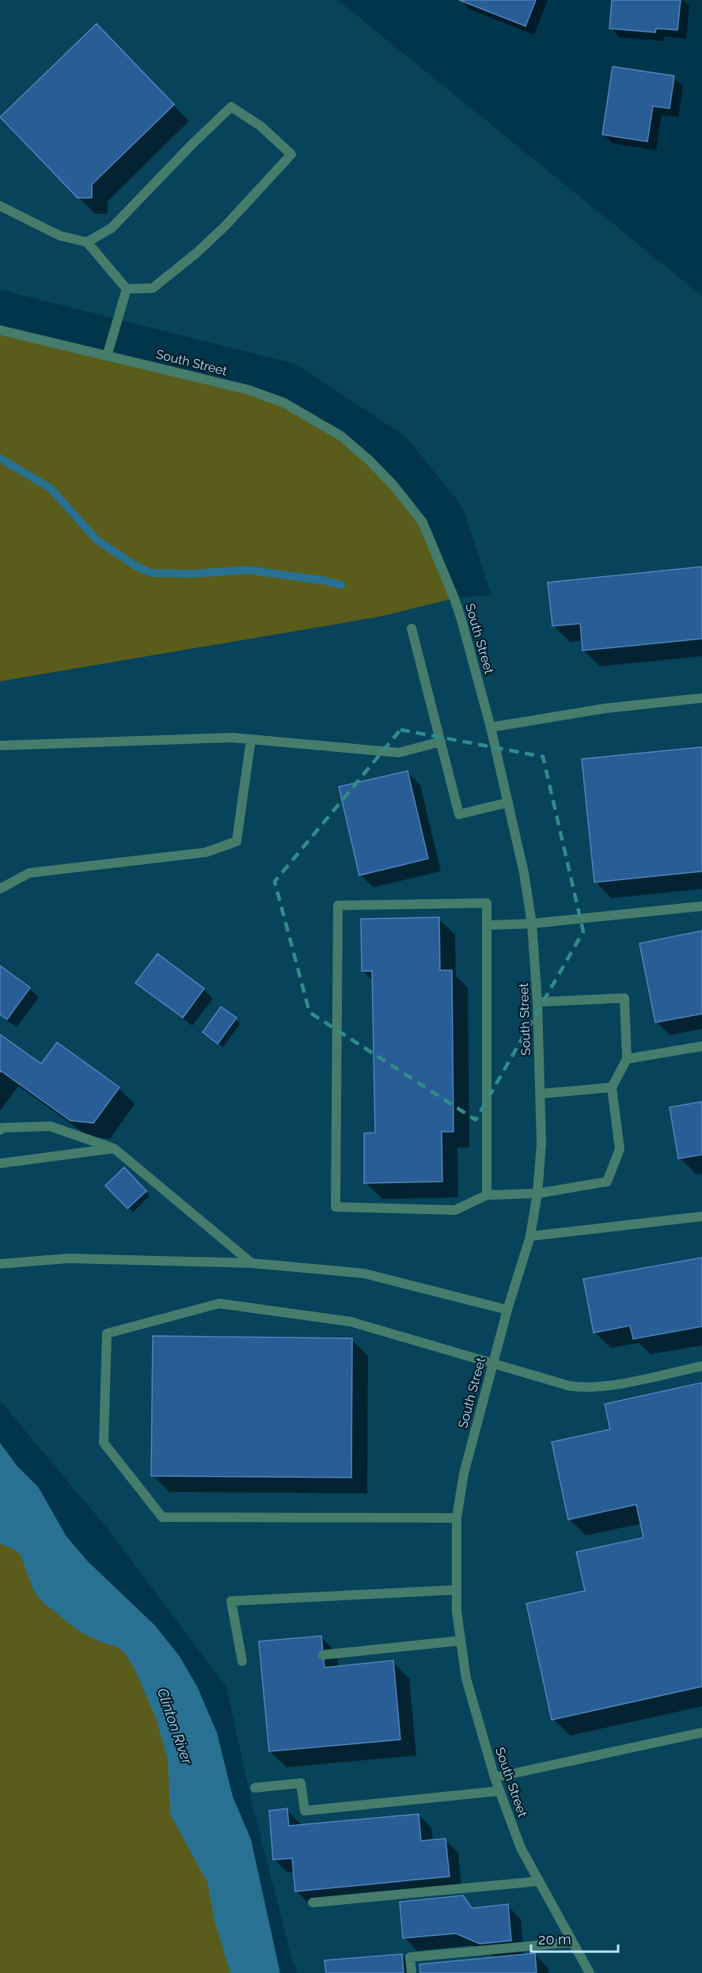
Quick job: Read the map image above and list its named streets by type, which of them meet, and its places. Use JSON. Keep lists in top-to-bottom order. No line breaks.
{"streets":{"street":["South Street"]},"water":["Clinton River"],"scale_bar":"20 m"}
